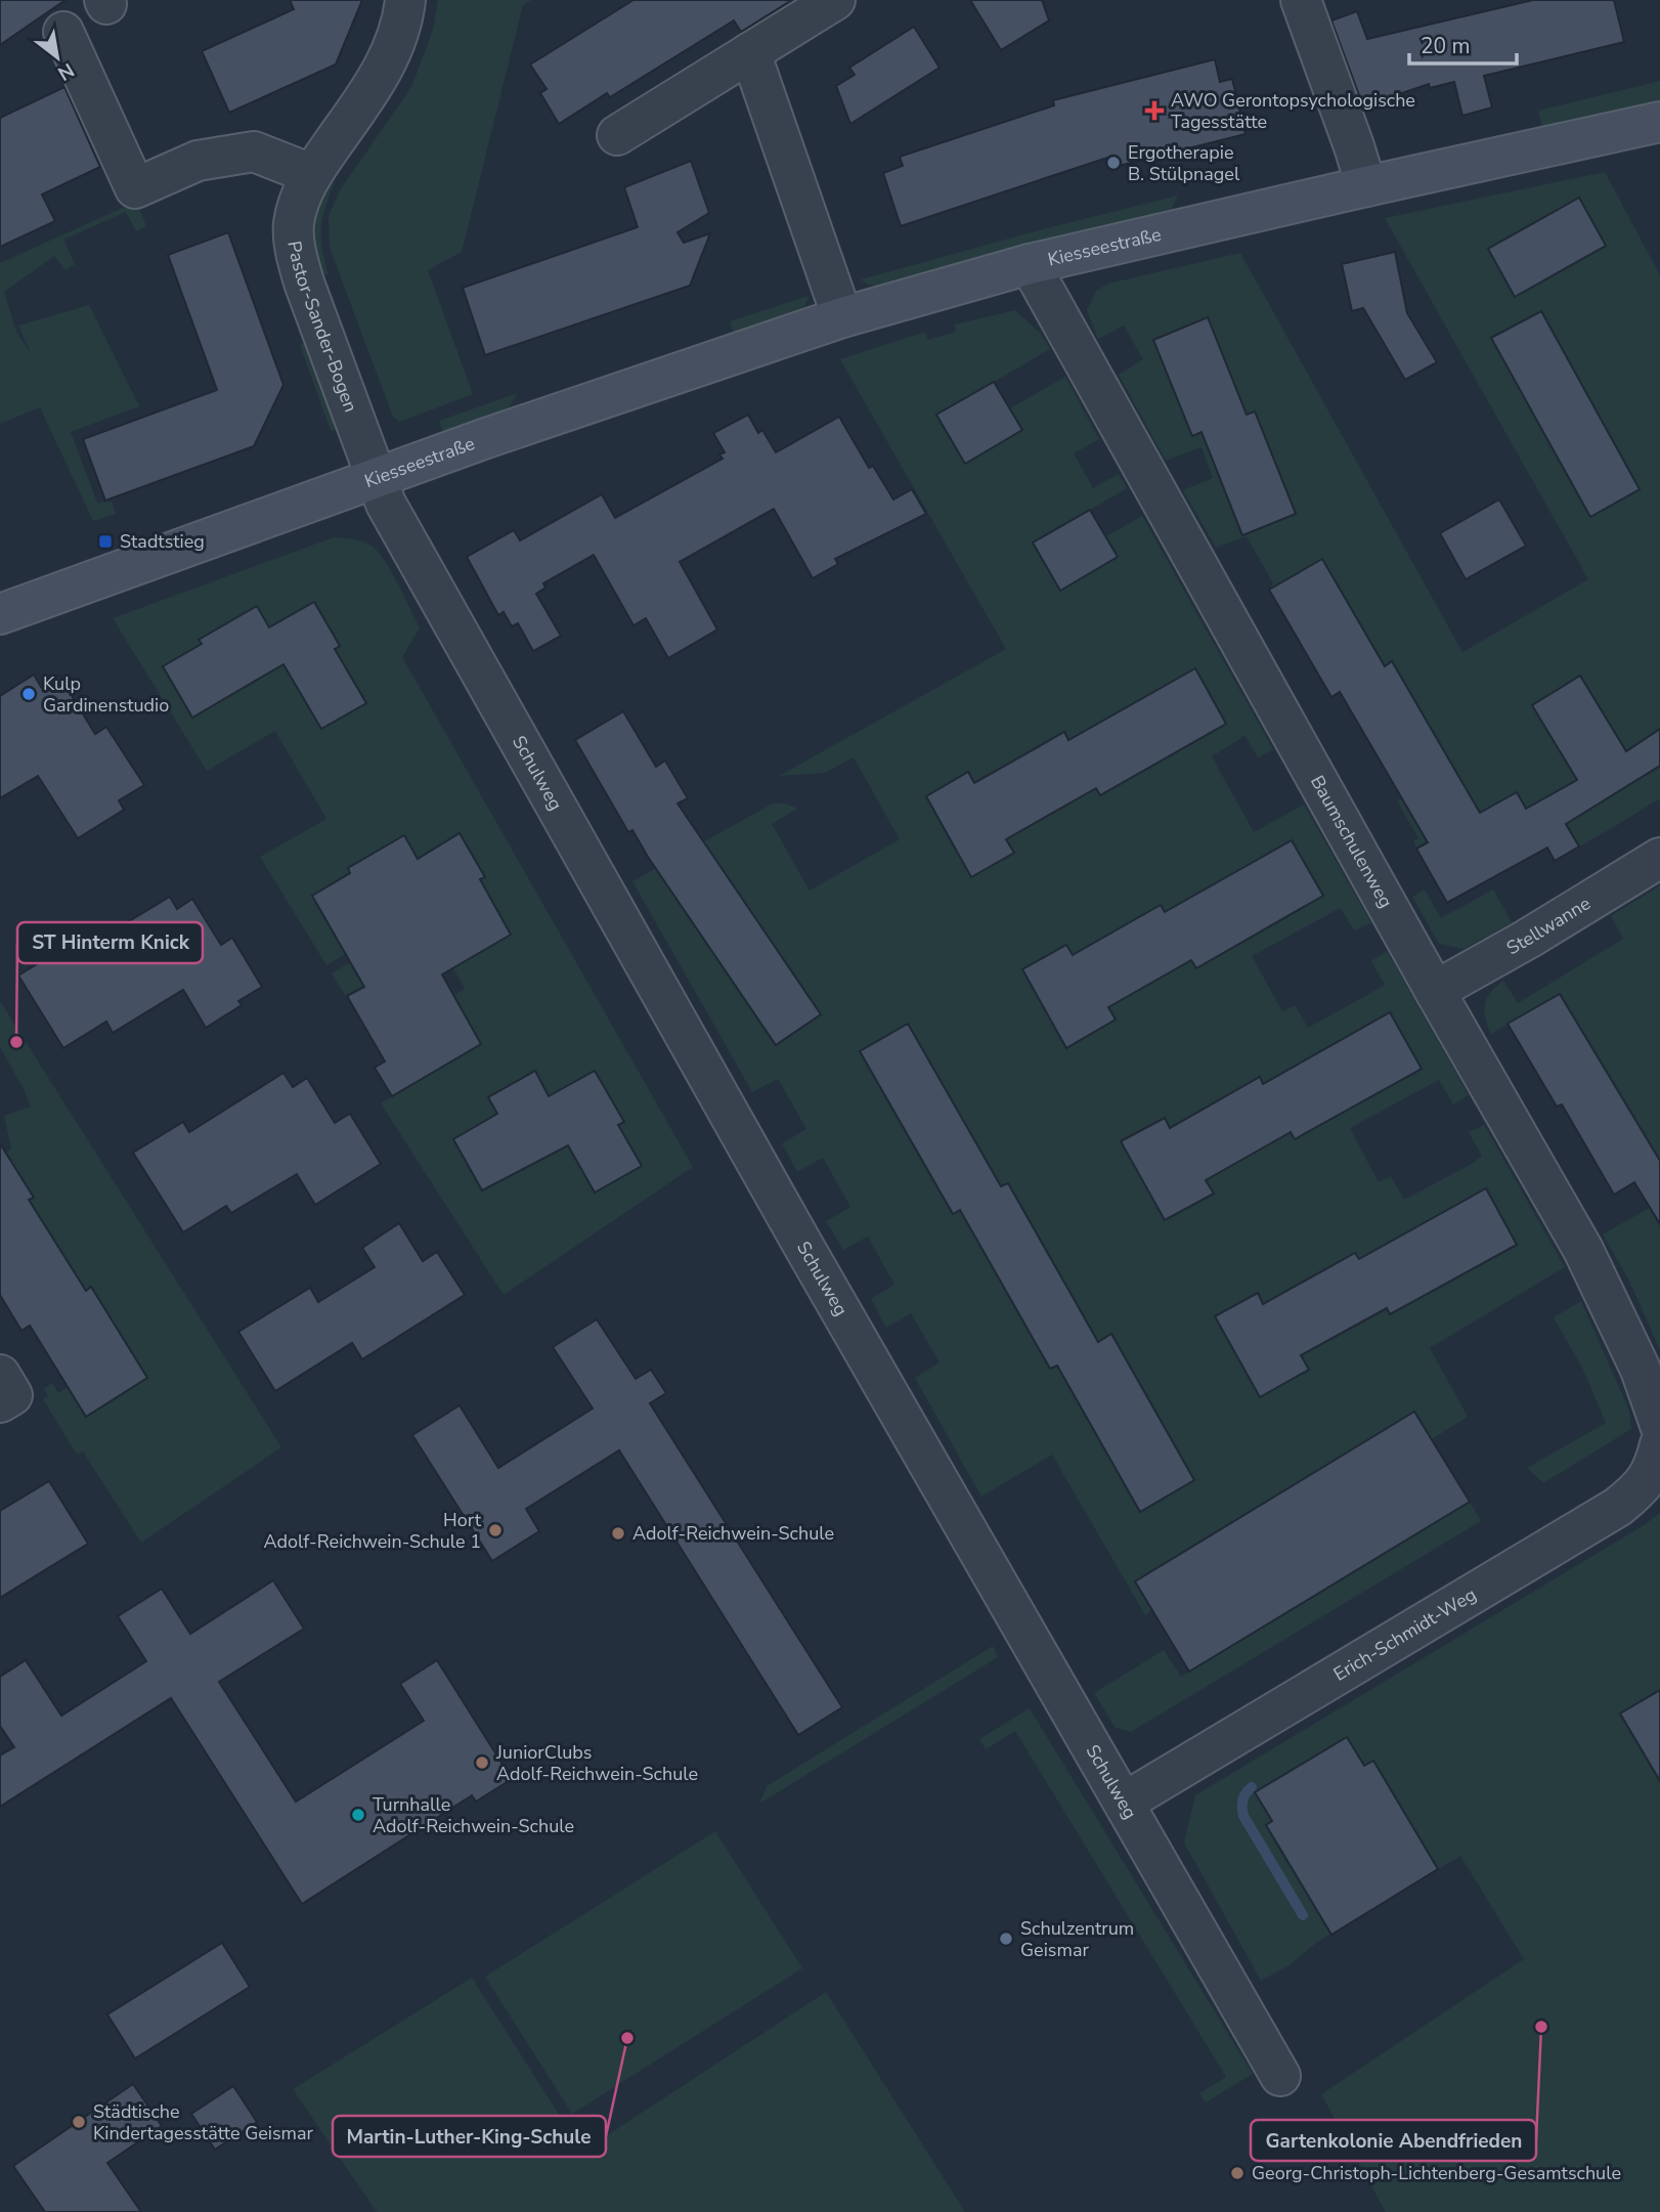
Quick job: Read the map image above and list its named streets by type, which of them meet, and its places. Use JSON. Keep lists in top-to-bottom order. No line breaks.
{"streets":{"street":["Kiesseestraße","Pastor-Sander-Bogen","Schulweg","Baumschulenweg","Stellwanne","Erich-Schmidt-Weg"]},"crossings":[["Kiesseestraße","Pastor-Sander-Bogen"],["Kiesseestraße","Schulweg"],["Kiesseestraße","Baumschulenweg"],["Pastor-Sander-Bogen","Schulweg"],["Schulweg","Erich-Schmidt-Weg"],["Baumschulenweg","Stellwanne"]],"places":{"health":["AWO Gerontopsychologische Tagesstätte"],"other":["Ergotherapie B. Stülpnagel","Kulp Gardinenstudio","ST Hinterm Knick","Hort Adolf-Reichwein-Schule 1","Adolf-Reichwein-Schule","JuniorClubs Adolf-Reichwein-Schule","Turnhalle Adolf-Reichwein-Schule","Schulzentrum Geismar","Gartenkolonie Abendfrieden","Martin-Luther-King-Schule","Städtische Kindertagesstätte Geismar","Georg-Christoph-Lichtenberg-Gesamtschule"],"transit":["Stadtstieg"]},"scale_bar":"20 m","north":"bottom right"}
